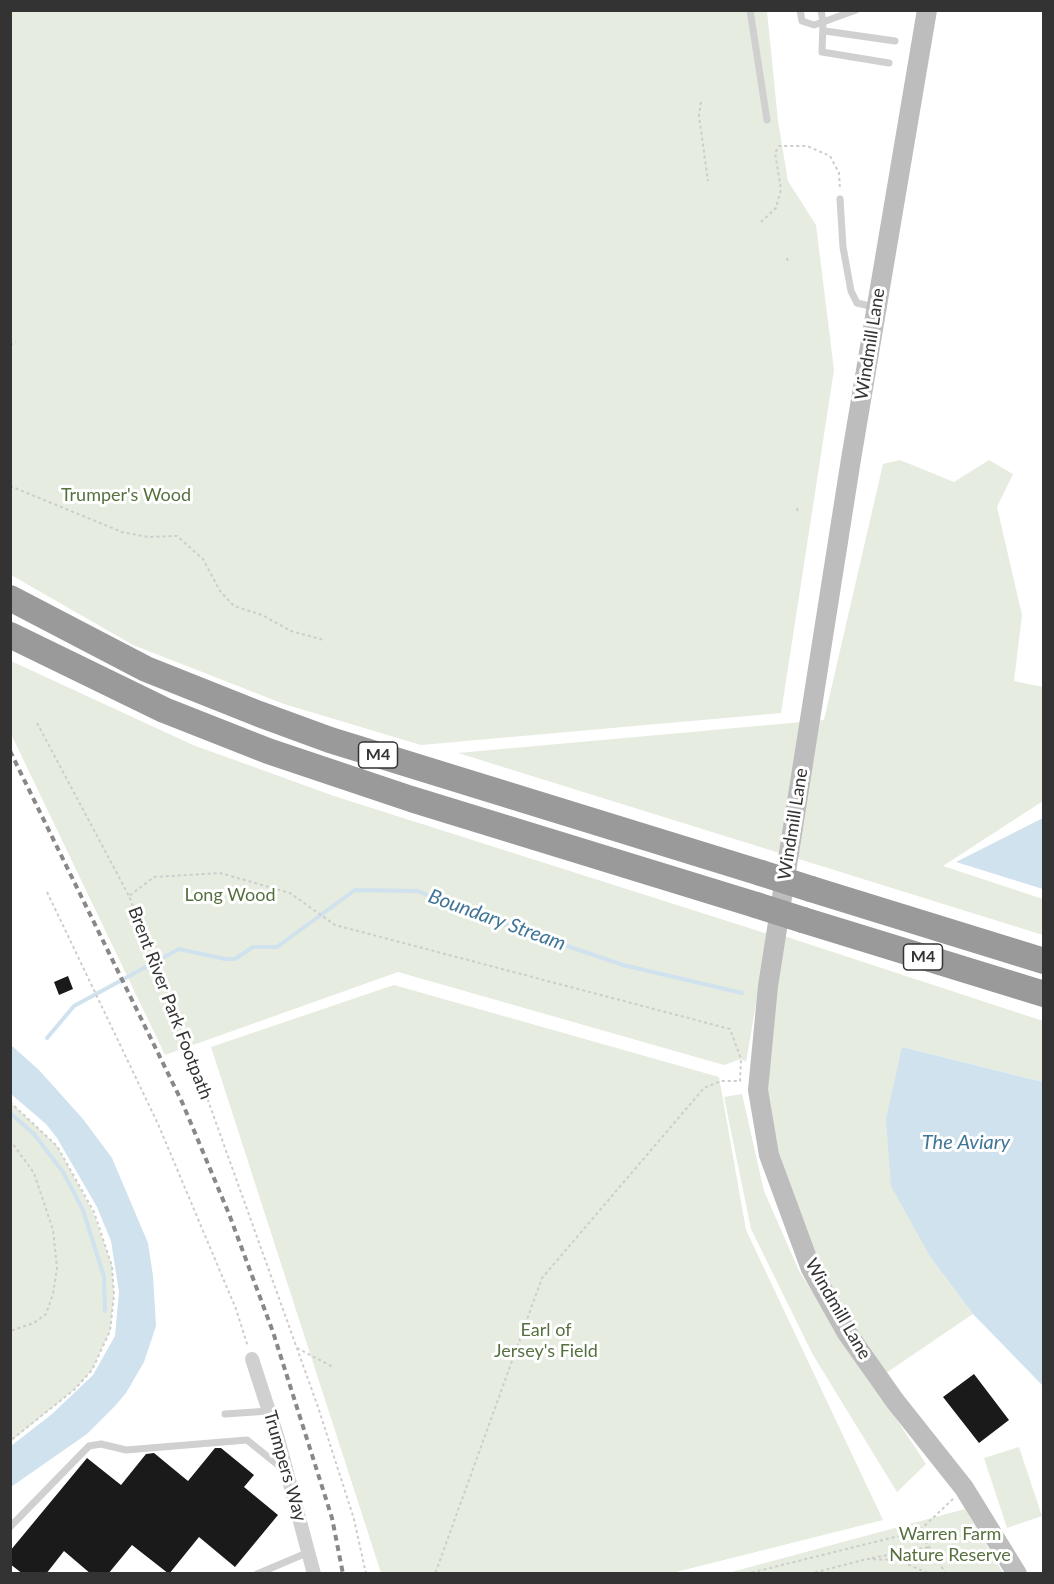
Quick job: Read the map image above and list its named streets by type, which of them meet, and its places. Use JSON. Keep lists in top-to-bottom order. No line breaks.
{"streets":{"highway":["M4"],"main road":["Windmill Lane"],"street":["Trumpers Way"],"path":["Brent River Park Footpath"]},"water":["Boundary Stream","The Aviary"],"parks":["Trumper's Wood","Long Wood","Earl of Jersey's Field","Warren Farm Nature Reserve"]}
